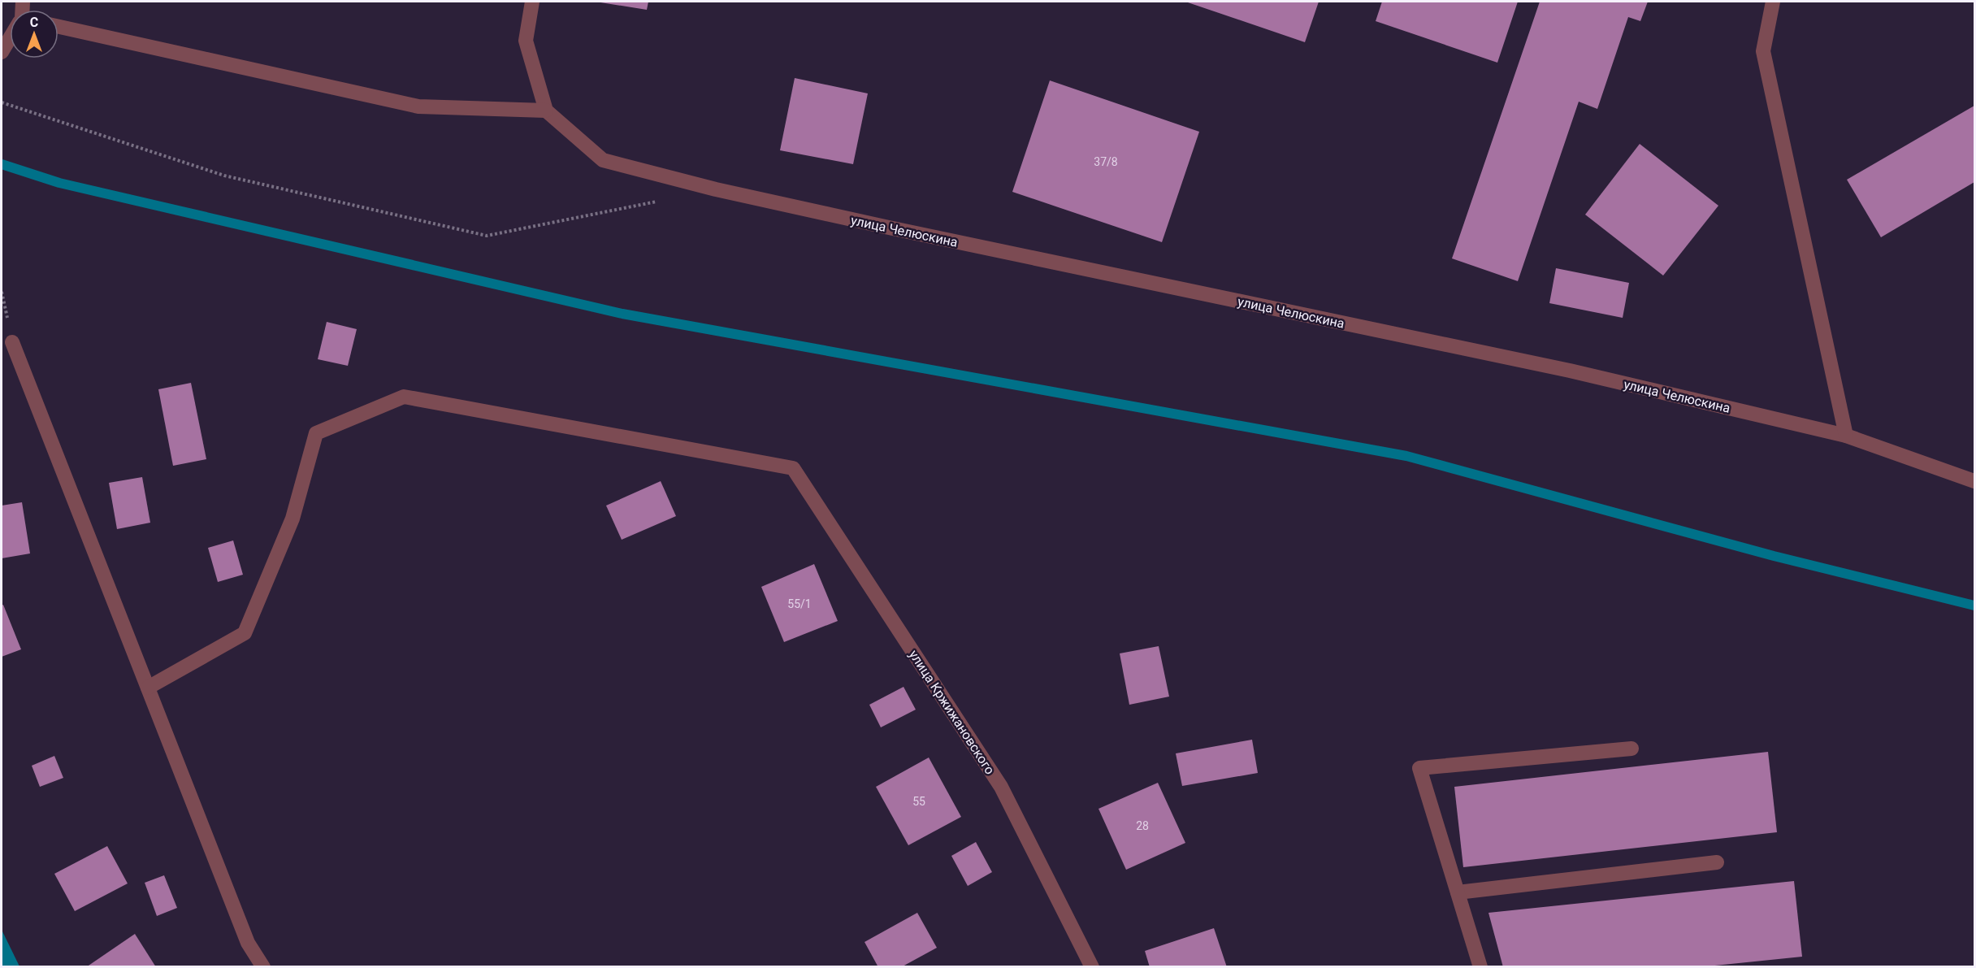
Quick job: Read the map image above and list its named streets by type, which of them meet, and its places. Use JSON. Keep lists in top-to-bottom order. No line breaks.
{"streets":{"street":["улица Челюскина","улица Кржижановского"]},"house_numbers":["37/8","55/1","55","28"],"north":"top"}
